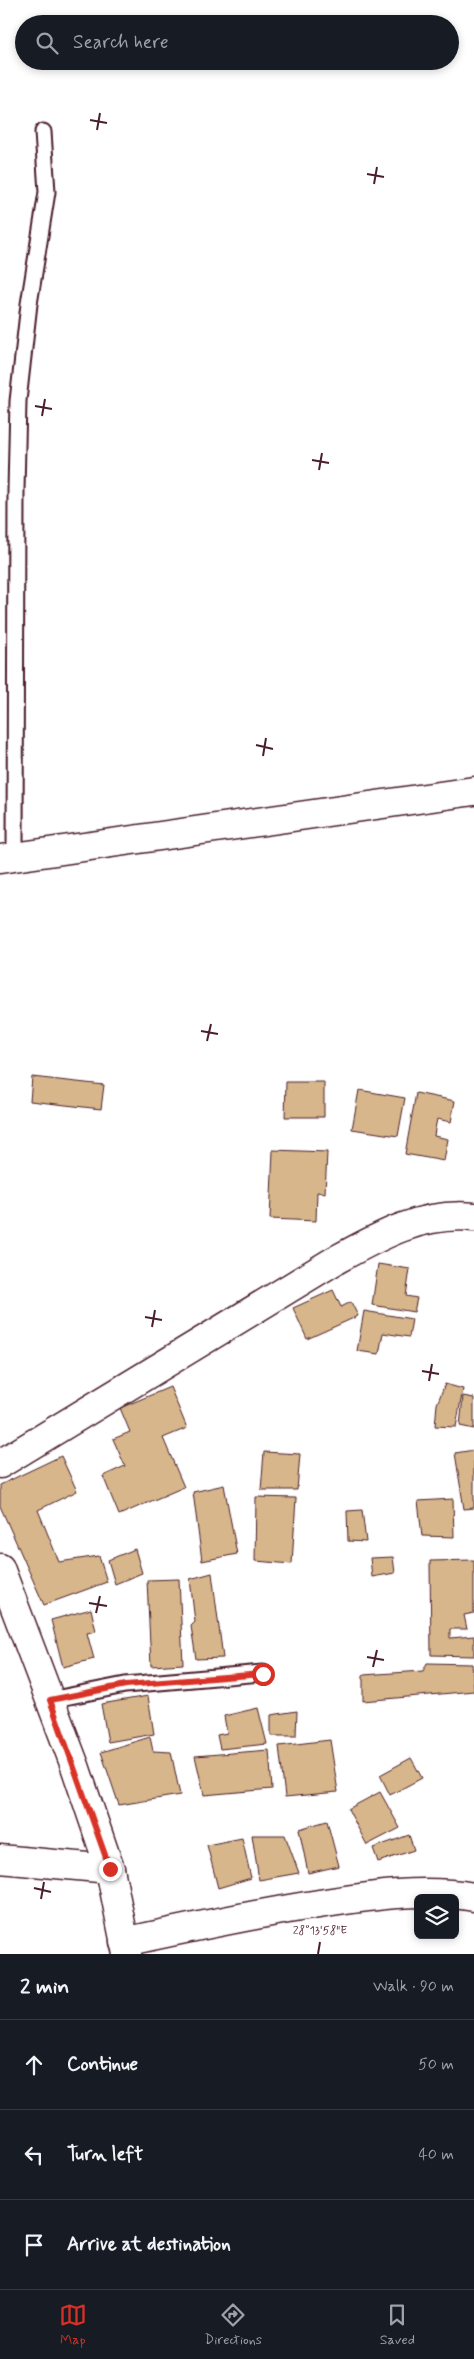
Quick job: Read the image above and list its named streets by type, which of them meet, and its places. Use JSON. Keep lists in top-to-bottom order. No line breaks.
{"page":{"search":"Search here","heading":["2 min","Walk · 90 m"],"list":[["Continue","50 m"],["Turn left","40 m"],"Arrive at destination"],"nav":["Map","Directions","Saved"]},"coordinates":["28°13'58\"E"]}
